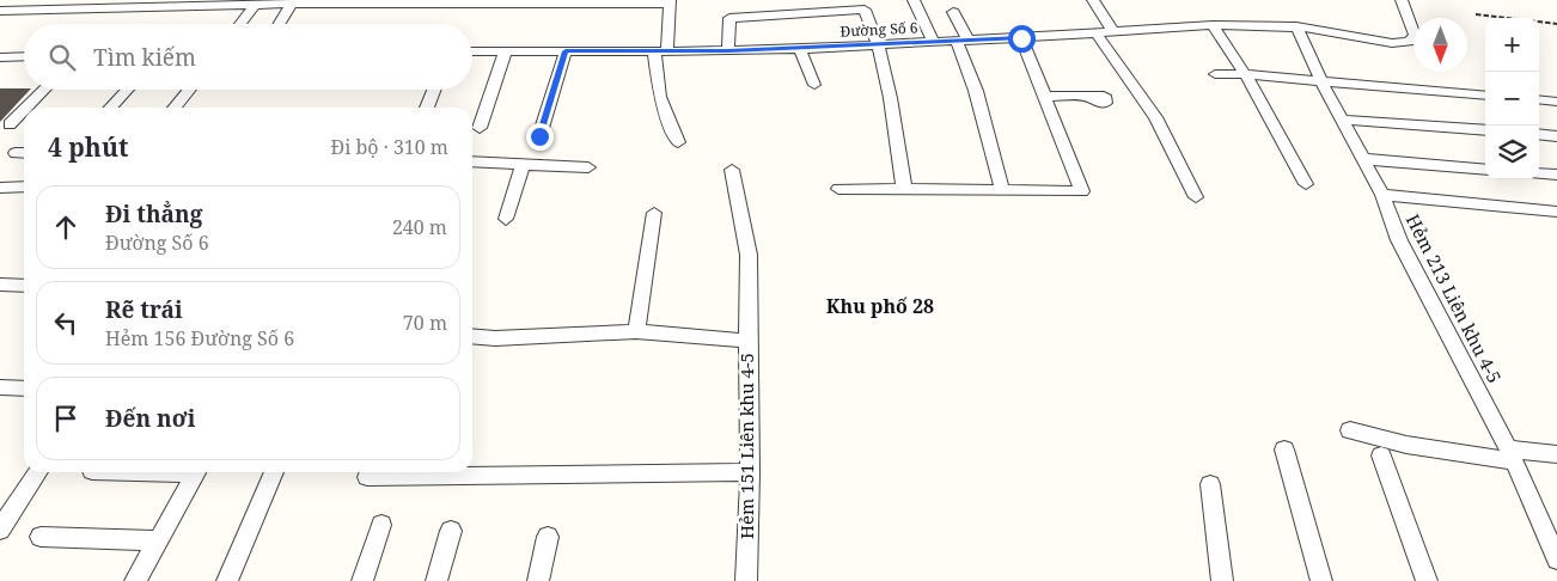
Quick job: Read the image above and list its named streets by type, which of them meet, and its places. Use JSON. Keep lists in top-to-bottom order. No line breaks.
{"streets":{"street":["Đường Số 6","Hẻm 213 Liên khu 4-5","Hẻm 151 Liên khu 4-5"]},"crossings":[["Đường Số 6","Hẻm 213 Liên khu 4-5"]],"districts":["Khu phố 28"],"north":"bottom","page":{"map_buttons":["+","−"],"search":"Tìm kiếm","heading":["4 phút","Đi bộ · 310 m"],"list":[["Đi thẳng","Đường Số 6","240 m"],["Rẽ trái","Hẻm 156 Đường Số 6","70 m"],"Đến nơi"]}}
